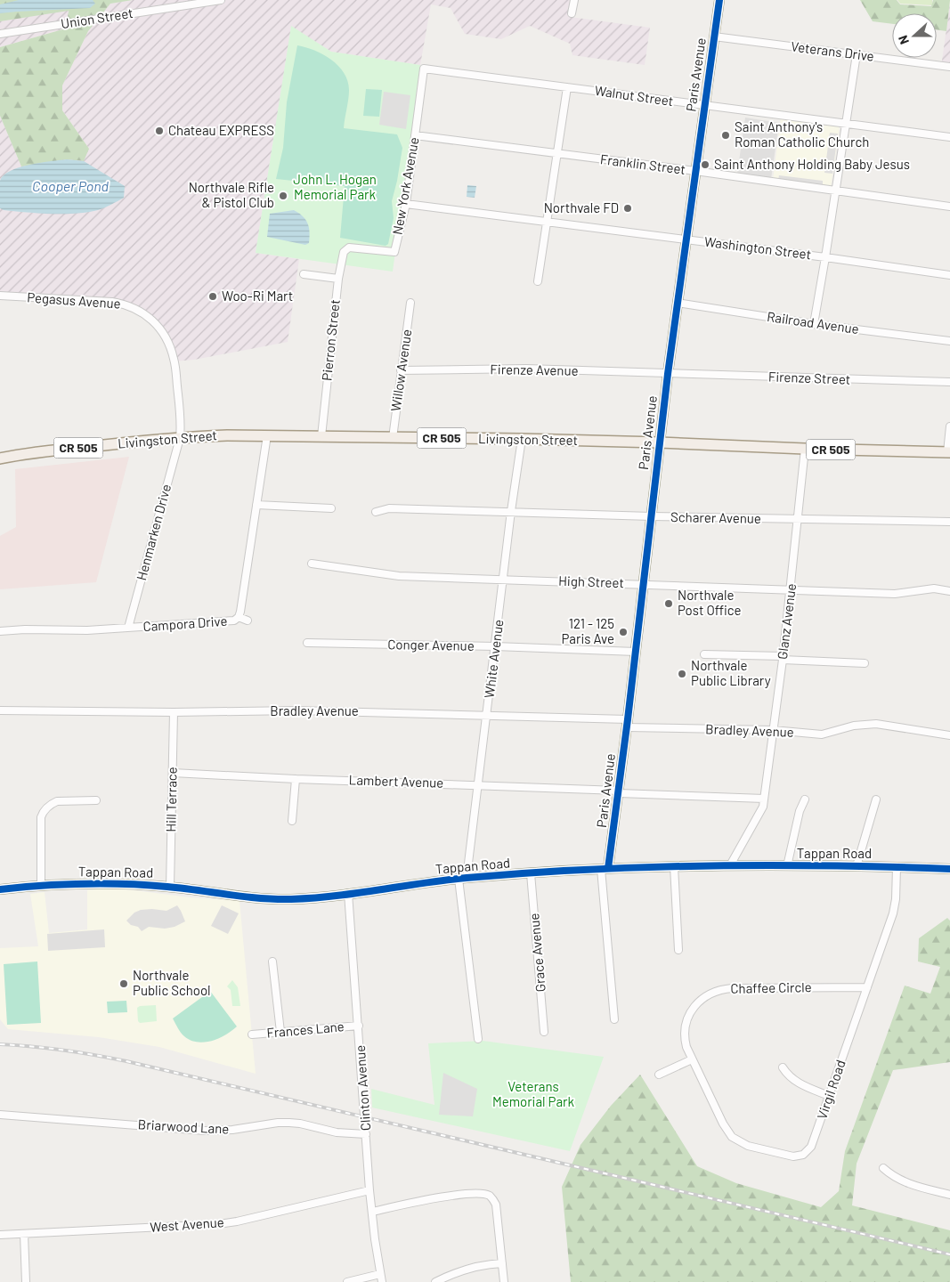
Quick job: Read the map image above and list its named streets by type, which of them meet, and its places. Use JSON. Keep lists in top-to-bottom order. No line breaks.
{"streets":{"main road":["CR 505","Livingston Street"],"street":["Union Street","Veterans Drive","Paris Avenue","Walnut Street","Franklin Street","New York Avenue","Washington Street","Pegasus Avenue","Railroad Avenue","Pierron Street","Willow Avenue","Firenze Avenue","Firenze Street","Scharer Avenue","Henmarken Drive","High Street","Glanz Avenue","Campora Drive","Conger Avenue","White Avenue","Bradley Avenue","Lambert Avenue","Hill Terrace","Tappan Road","Grace Avenue","Chaffee Circle","Frances Lane","Clinton Avenue","Virgil Road","Briarwood Lane","West Avenue"]},"crossings":[["Veterans Drive","Paris Avenue"],["Paris Avenue","Walnut Street"],["Paris Avenue","Franklin Street"],["Paris Avenue","Washington Street"],["Paris Avenue","Railroad Avenue"],["Paris Avenue","Firenze Avenue"],["Paris Avenue","Firenze Street"],["Paris Avenue","Livingston Street"],["Paris Avenue","Scharer Avenue"],["Paris Avenue","High Street"],["Paris Avenue","Conger Avenue"],["Paris Avenue","Bradley Avenue"],["Paris Avenue","Lambert Avenue"],["Paris Avenue","Tappan Road"],["Walnut Street","New York Avenue"],["Franklin Street","New York Avenue"],["New York Avenue","Washington Street"],["New York Avenue","Pierron Street"],["Pegasus Avenue","Livingston Street"],["Pegasus Avenue","Henmarken Drive"],["Pierron Street","Livingston Street"],["Willow Avenue","Firenze Avenue"],["Willow Avenue","Livingston Street"],["Firenze Avenue","Firenze Street"],["Livingston Street","Henmarken Drive"],["Livingston Street","Glanz Avenue"],["Livingston Street","Campora Drive"],["Livingston Street","White Avenue"],["Scharer Avenue","Glanz Avenue"],["Scharer Avenue","White Avenue"],["Henmarken Drive","Campora Drive"],["High Street","Glanz Avenue"],["High Street","White Avenue"],["Glanz Avenue","Bradley Avenue"],["Glanz Avenue","Lambert Avenue"],["Glanz Avenue","Tappan Road"],["Conger Avenue","White Avenue"],["White Avenue","Bradley Avenue"],["White Avenue","Lambert Avenue"],["White Avenue","Tappan Road"],["Bradley Avenue","Hill Terrace"],["Lambert Avenue","Hill Terrace"],["Hill Terrace","Tappan Road"],["Tappan Road","Grace Avenue"],["Tappan Road","Clinton Avenue"],["Tappan Road","Virgil Road"],["Chaffee Circle","Virgil Road"],["Frances Lane","Clinton Avenue"],["Clinton Avenue","Briarwood Lane"],["Clinton Avenue","West Avenue"]],"water":["Cooper Pond"],"parks":["John L. Hogan Memorial Park","Veterans Memorial Park"],"places":["Chateau EXPRESS","Saint Anthony's Roman Catholic Church","Saint Anthony Holding Baby Jesus","Northvale Rifle & Pistol Club","Northvale FD","Woo-Ri Mart","Northvale Post Office","121 - 125 Paris Ave","Northvale Public Library","Northvale Public School"],"north":"left"}
